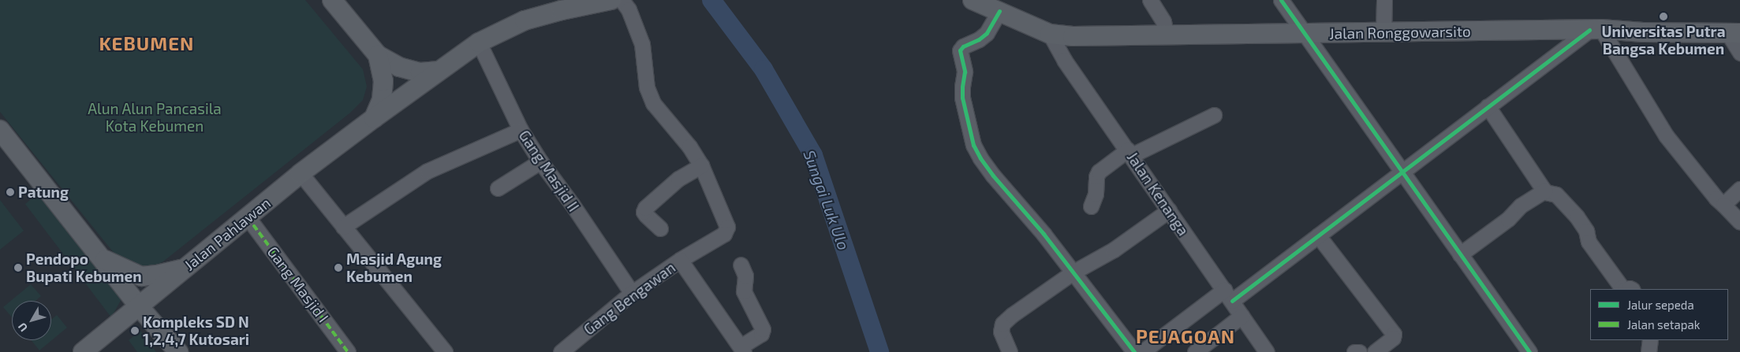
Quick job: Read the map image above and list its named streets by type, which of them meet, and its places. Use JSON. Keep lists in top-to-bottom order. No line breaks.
{"streets":{"main road":["Jalan Ronggowarsito","Jalan Pahlawan"],"street":["Gang Masjid II","Jalan Kenanga","Gang Masjid I","Gang Bengawan"]},"crossings":[["Jalan Ronggowarsito","Jalan Kenanga"],["Gang Masjid II","Gang Bengawan"],["Jalan Pahlawan","Gang Masjid I"]],"districts":["KEBUMEN","PEJAGOAN"],"water":["Sungai Luk Ulo"],"parks":["Alun Alun Pancasila Kota Kebumen"],"places":["Universitas Putra Bangsa Kebumen","Patung","Pendopo Bupati Kebumen","Masjid Agung Kebumen","Kompleks SD N 1,2,4,7 Kutosari"],"legend":["Jalur sepeda","Jalan setapak"],"north":"bottom left"}
